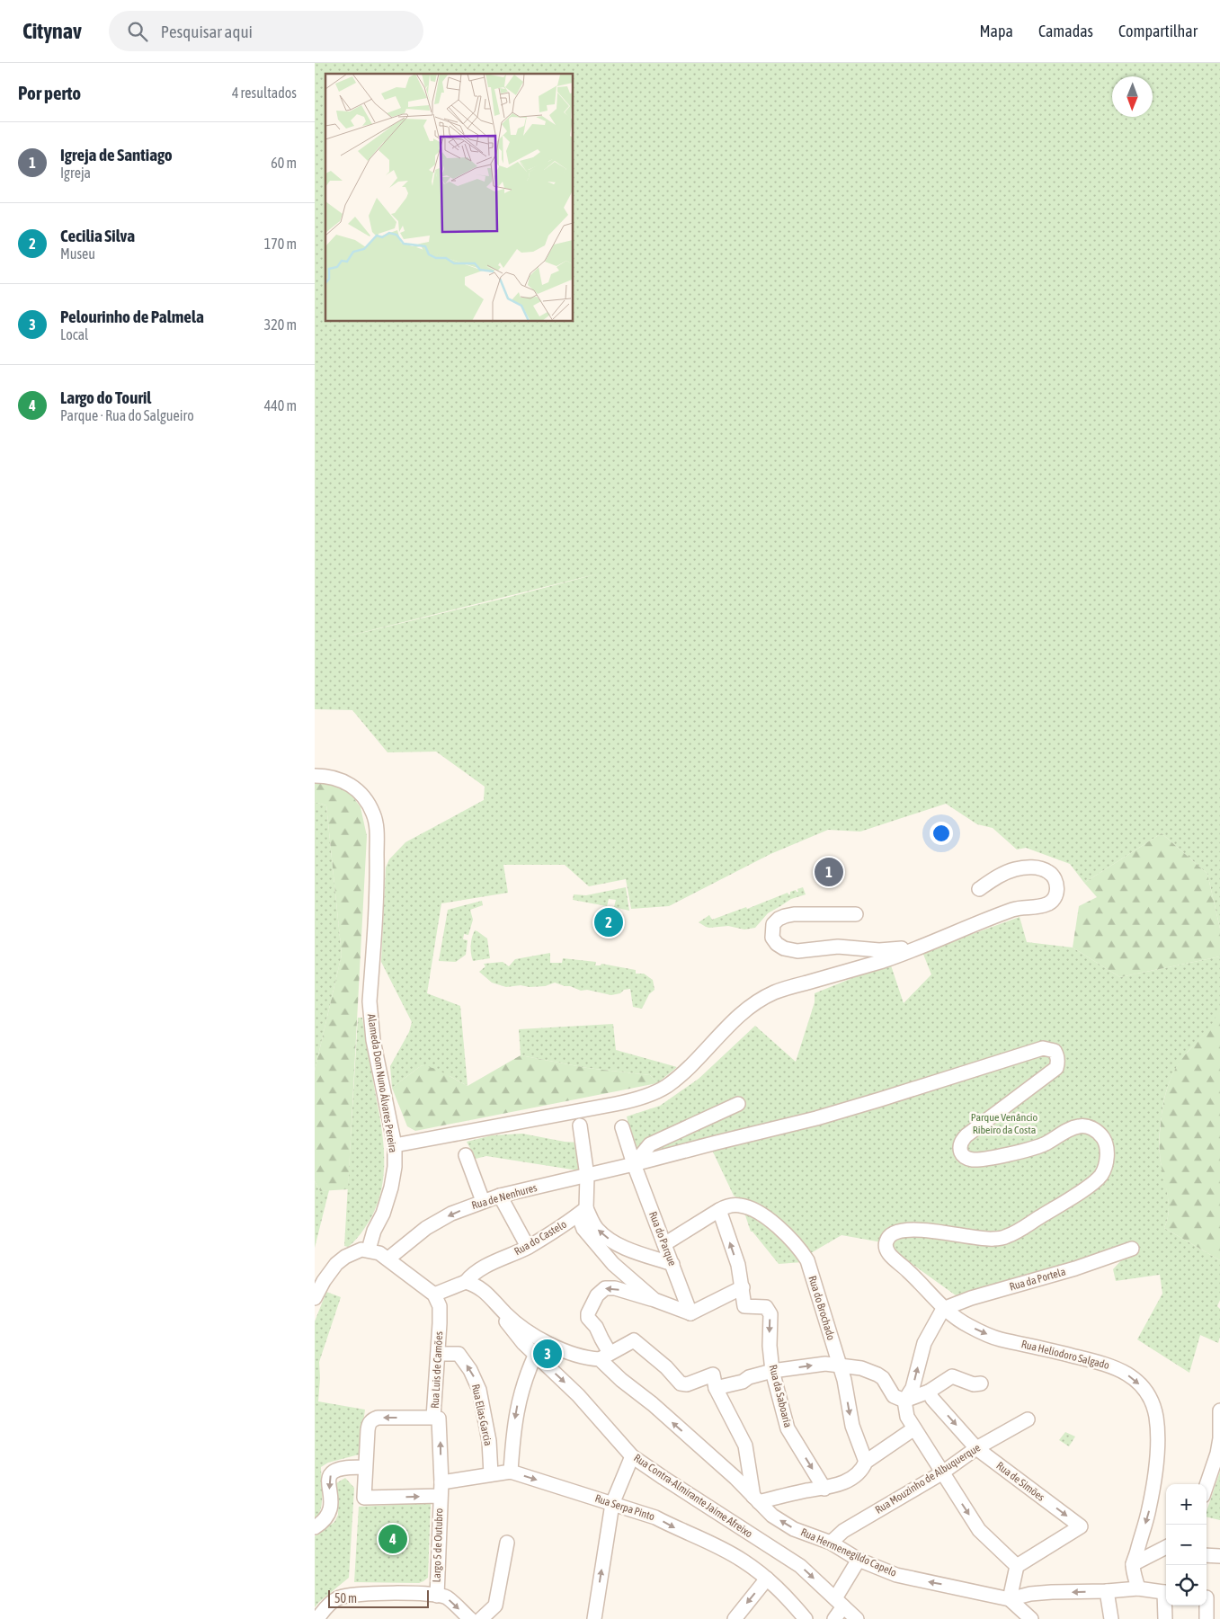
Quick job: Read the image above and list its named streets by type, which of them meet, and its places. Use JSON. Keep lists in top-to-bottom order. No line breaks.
{"streets":{"street":["Alameda Dom Nuno Álvares Pereira","Rua de Nenhures","Rua do Castelo","Rua do Parque","Rua da Portela","Rua do Brochado","Rua Heliodoro Salgado","Rua Luis de Camões","Rua da Saboaria","Rua Elias Garcia","Rua Mouzinho de Albuquerque","Rua de Simões","Rua Contra-Almirante Jaime Afreixo","Rua Serpa Pinto","Largo 5 de Outubro","Rua Hermenegildo Capelo"]},"crossings":[["Rua de Nenhures","Rua do Parque"],["Rua de Nenhures","Rua Heliodoro Salgado"],["Rua do Castelo","Rua Luis de Camões"],["Rua do Parque","Rua do Brochado"],["Rua da Portela","Rua Heliodoro Salgado"],["Rua do Brochado","Rua da Saboaria"],["Rua Heliodoro Salgado","Rua Hermenegildo Capelo"],["Rua Luis de Camões","Rua Elias Garcia"],["Rua Luis de Camões","Rua Serpa Pinto"],["Rua Luis de Camões","Largo 5 de Outubro"],["Rua Elias Garcia","Rua Serpa Pinto"],["Rua Mouzinho de Albuquerque","Rua de Simões"],["Rua Mouzinho de Albuquerque","Rua Hermenegildo Capelo"],["Rua Serpa Pinto","Largo 5 de Outubro"]],"one_way":["Rua Elias Garcia","Rua Contra-Almirante Jaime Afreixo","Rua Serpa Pinto","Rua Hermenegildo Capelo"],"parks":["Parque Venâncio Ribeiro da Costa"],"scale_bar":"50 m","north":"bottom","page":{"header":"Citynav","search":"Pesquisar aqui","nav":["Mapa","Camadas","Compartilhar"],"heading":["Por perto","4 resultados"],"list":[{"mark":"1","name":"Igreja de Santiago","note":"Igreja","value":"60 m"},{"mark":"2","name":"Cecilia Silva","note":"Museu","value":"170 m"},{"mark":"3","name":"Pelourinho de Palmela","note":"Local","value":"320 m"},{"mark":"4","name":"Largo do Touril","note":"Parque · Rua do Salgueiro","value":"440 m"}],"pins":["1","2","3","4"],"map_buttons":["+","−"],"scale":"50 m"}}
